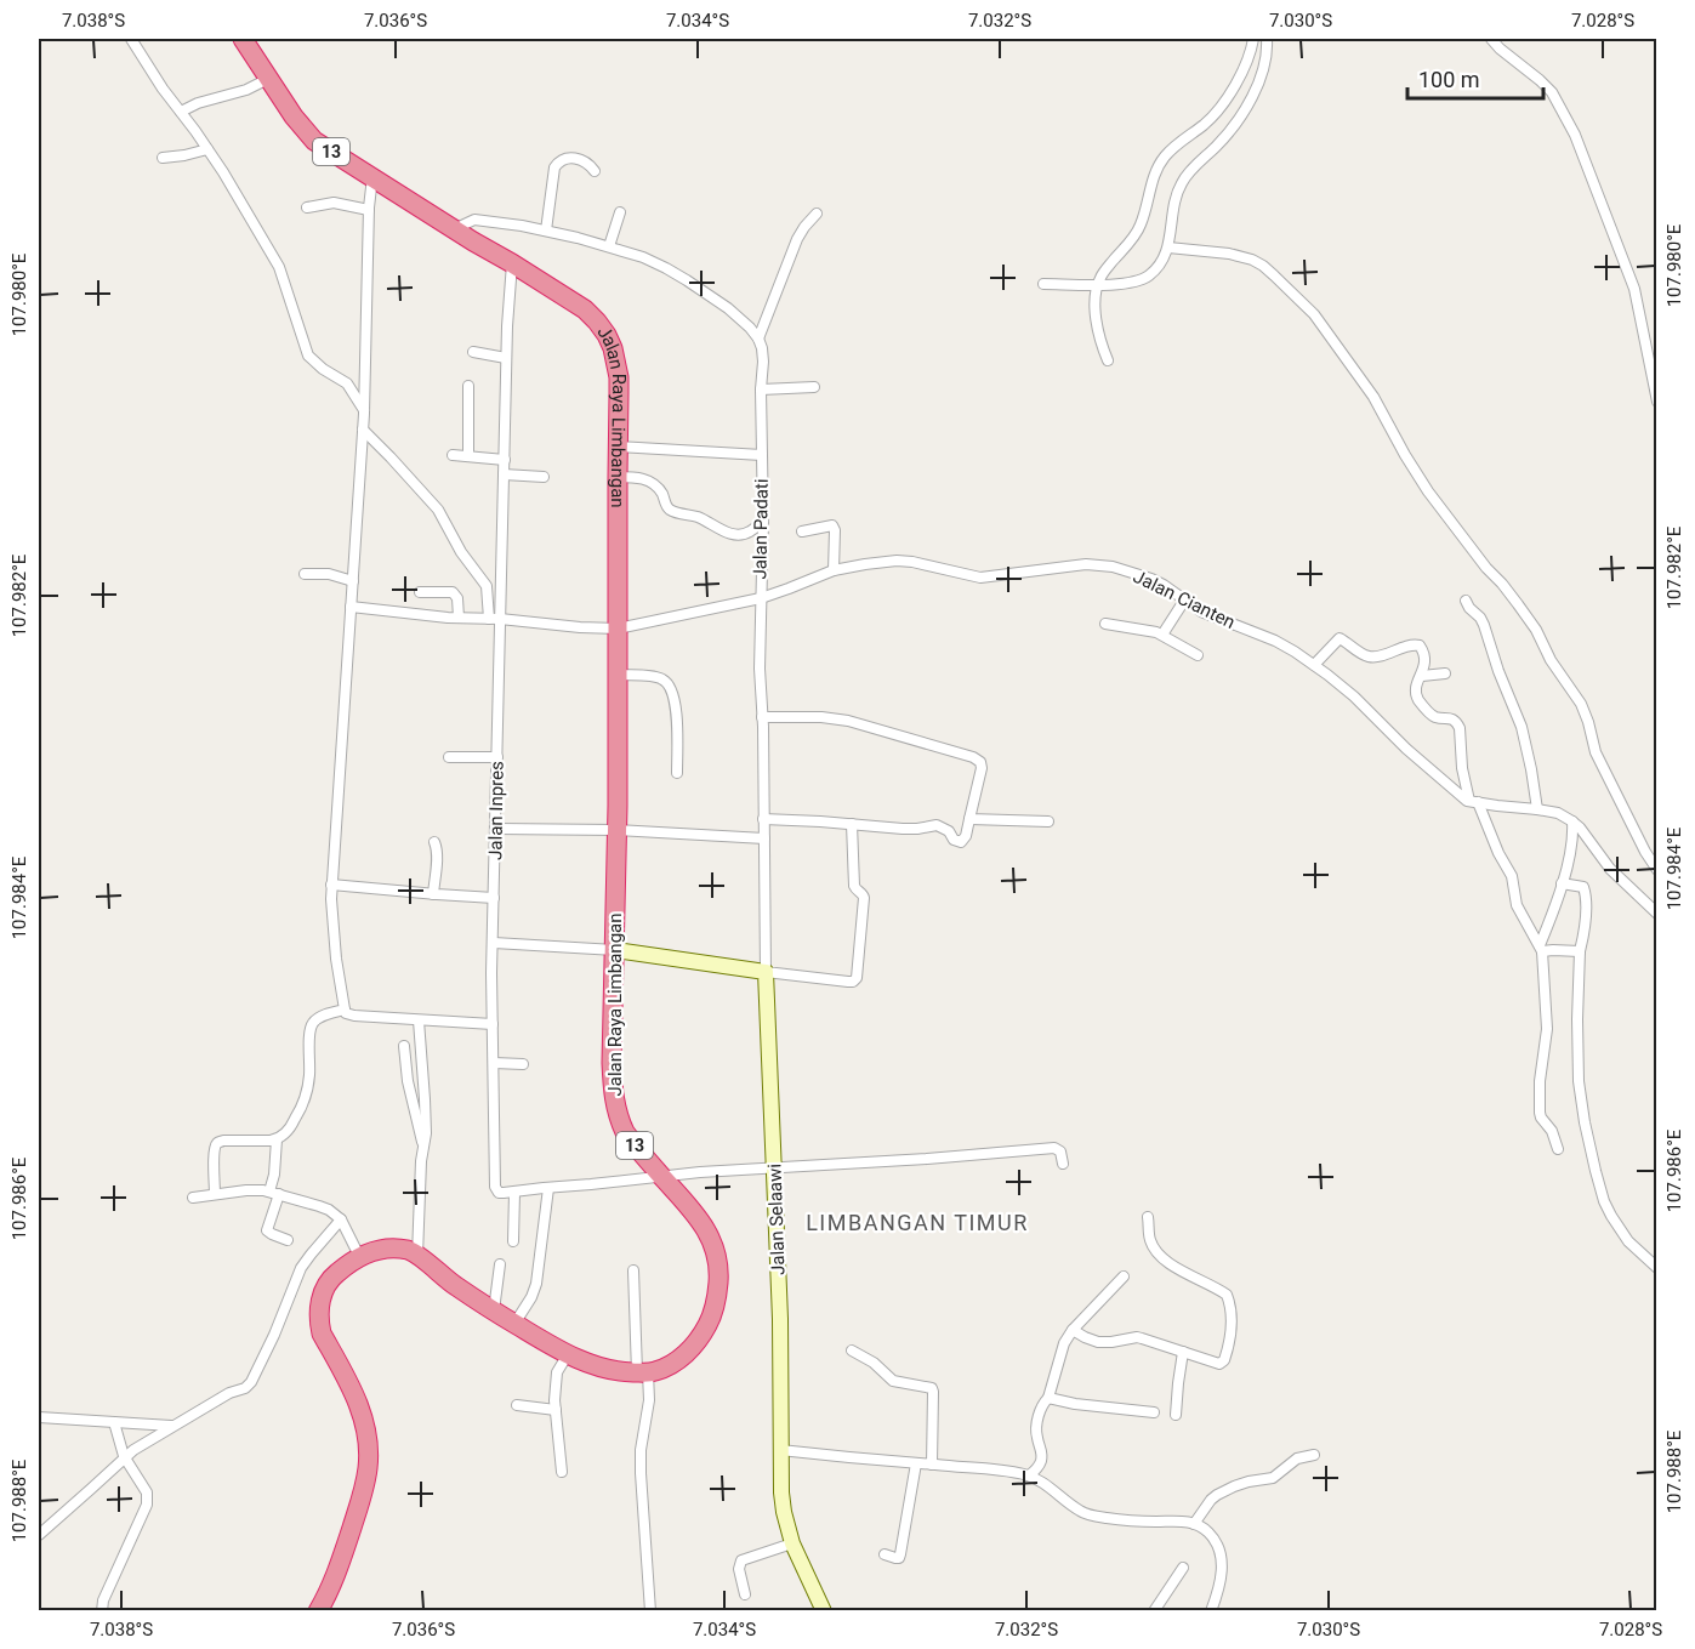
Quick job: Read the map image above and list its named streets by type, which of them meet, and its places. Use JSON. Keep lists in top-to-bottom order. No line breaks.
{"streets":{"highway":["13","Jalan Raya Limbangan"],"street":["Jalan Padati","Jalan Cianten","Jalan Inpres","Jalan Selaawi"]},"crossings":[["Jalan Raya Limbangan","Jalan Cianten"],["Jalan Raya Limbangan","Jalan Inpres"],["Jalan Padati","Jalan Cianten"],["Jalan Padati","Jalan Selaawi"],["Jalan Cianten","Jalan Inpres"]],"districts":["LIMBANGAN TIMUR"],"scale_bar":"100 m","coordinates":["7.038°S","7.036°S","7.034°S","7.032°S","7.030°S","7.028°S","107.980°E","107.982°E","107.984°E","107.986°E","107.988°E"]}
